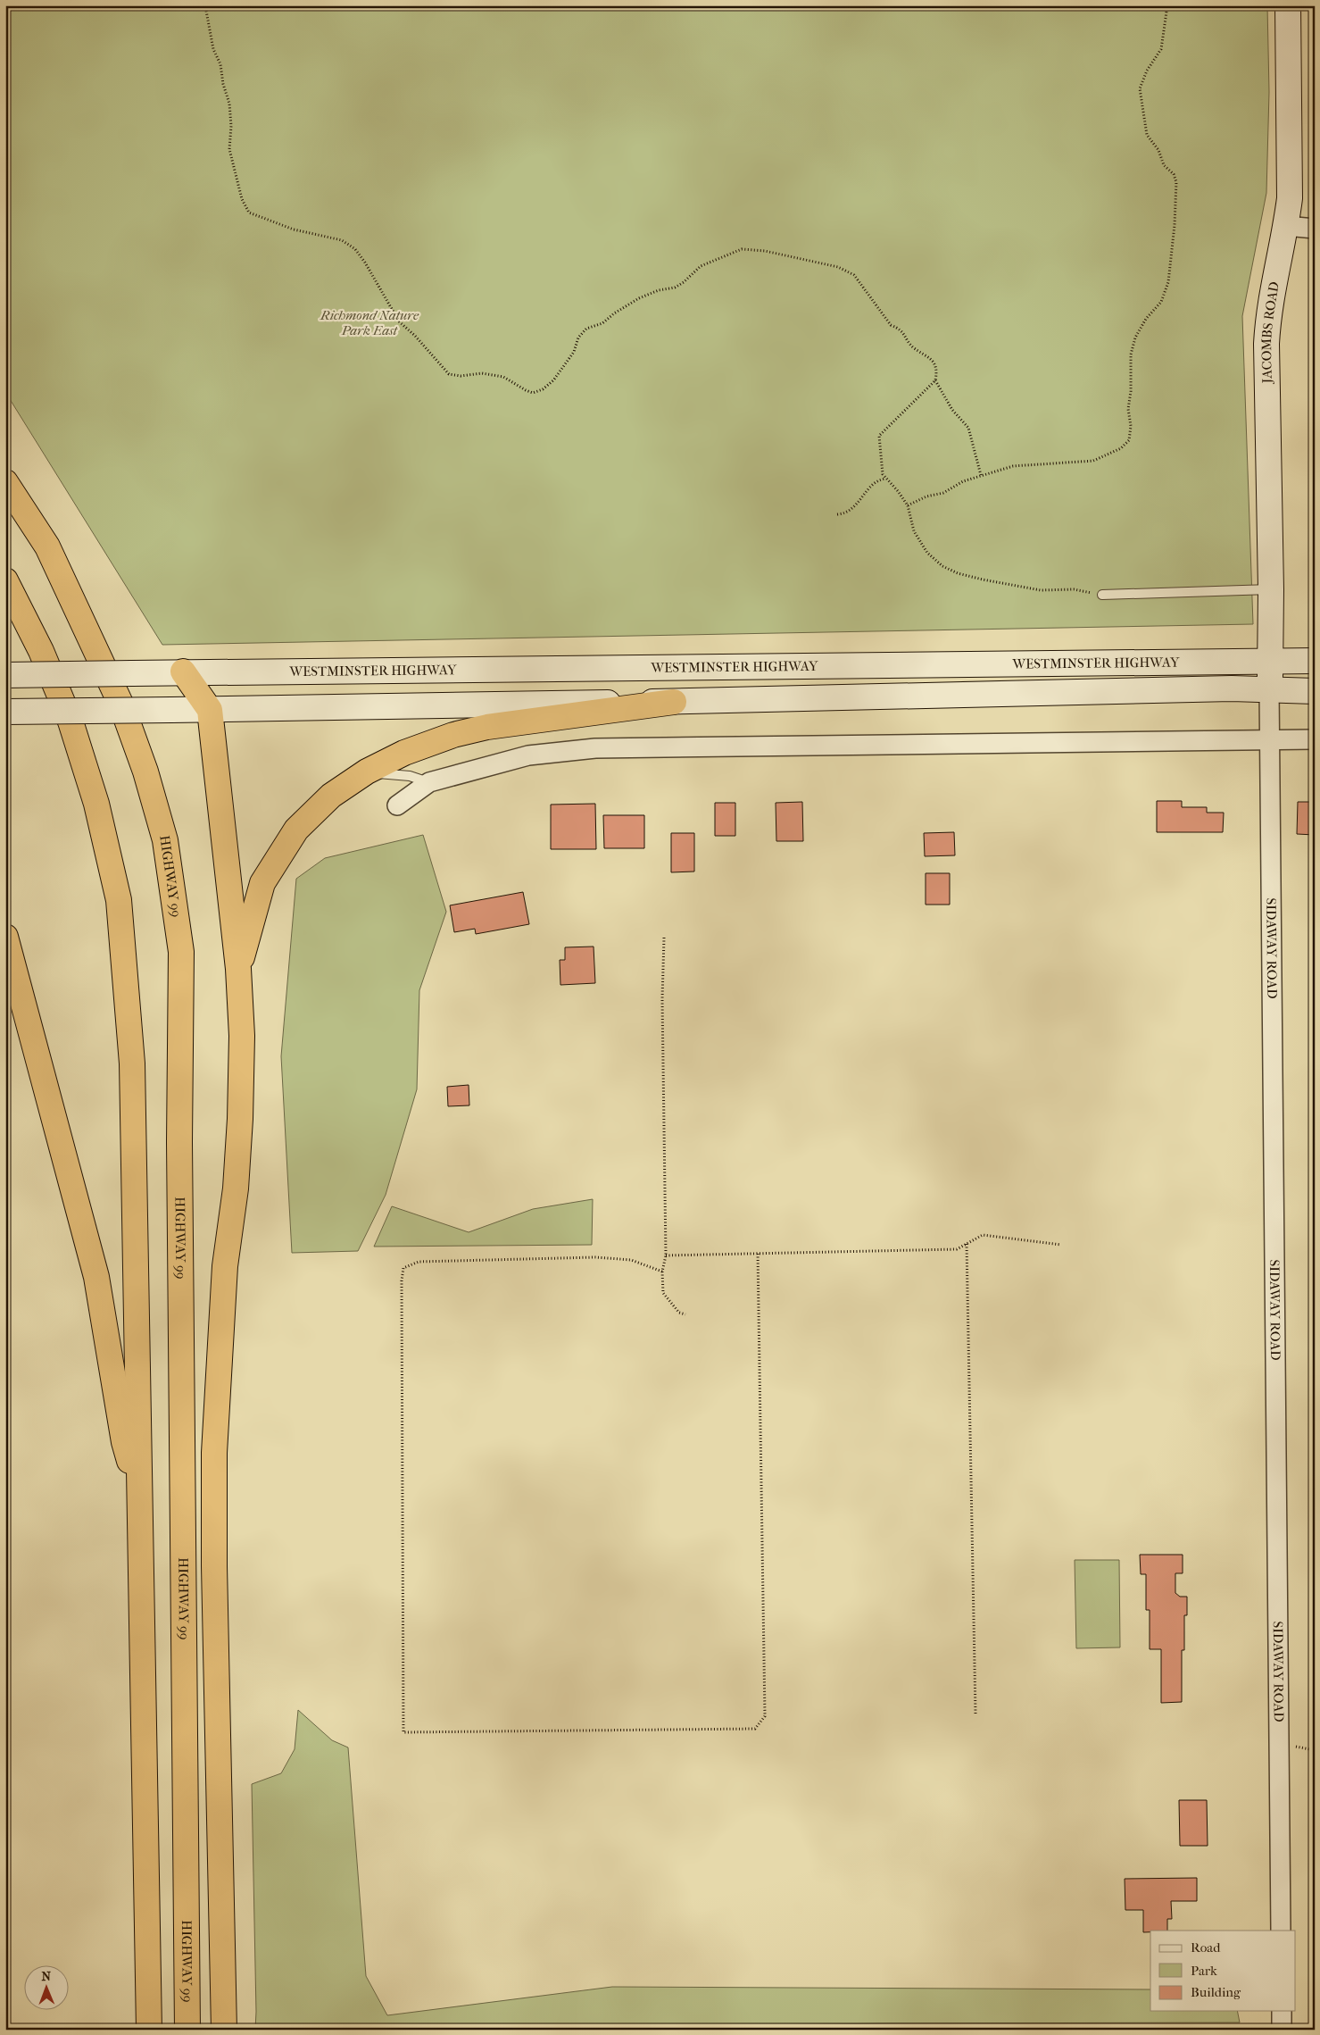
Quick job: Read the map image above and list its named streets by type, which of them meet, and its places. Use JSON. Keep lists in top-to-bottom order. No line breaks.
{"streets":{"highway":["HIGHWAY 99"],"main road":["JACOMBS ROAD","WESTMINSTER HIGHWAY"],"street":["SIDAWAY ROAD"]},"crossings":[["JACOMBS ROAD","WESTMINSTER HIGHWAY"],["JACOMBS ROAD","SIDAWAY ROAD"],["WESTMINSTER HIGHWAY","SIDAWAY ROAD"]],"parks":["Richmond Nature Park East"],"legend":["Road","Park","Building"],"north":"top"}
